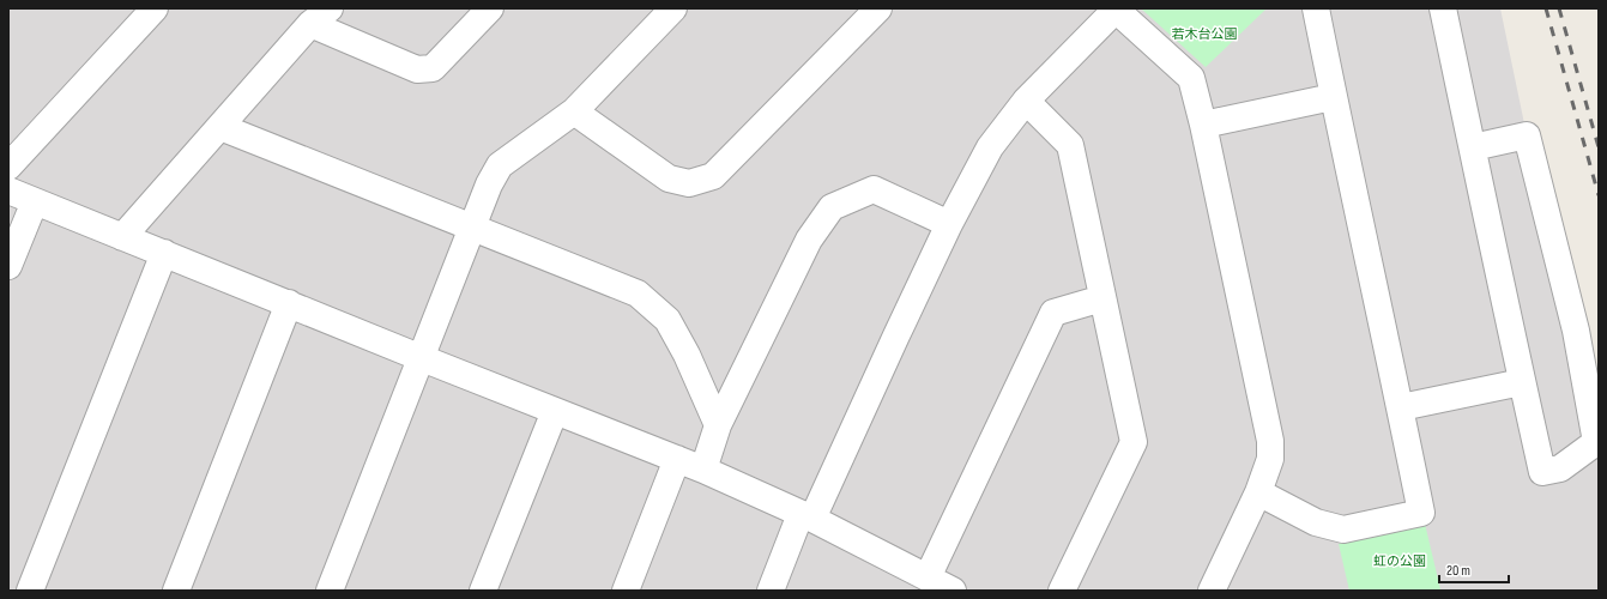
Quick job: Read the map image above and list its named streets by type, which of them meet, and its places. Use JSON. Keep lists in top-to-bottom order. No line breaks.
{"parks":["若木台公園","虹の公園"],"scale_bar":"20 m"}
